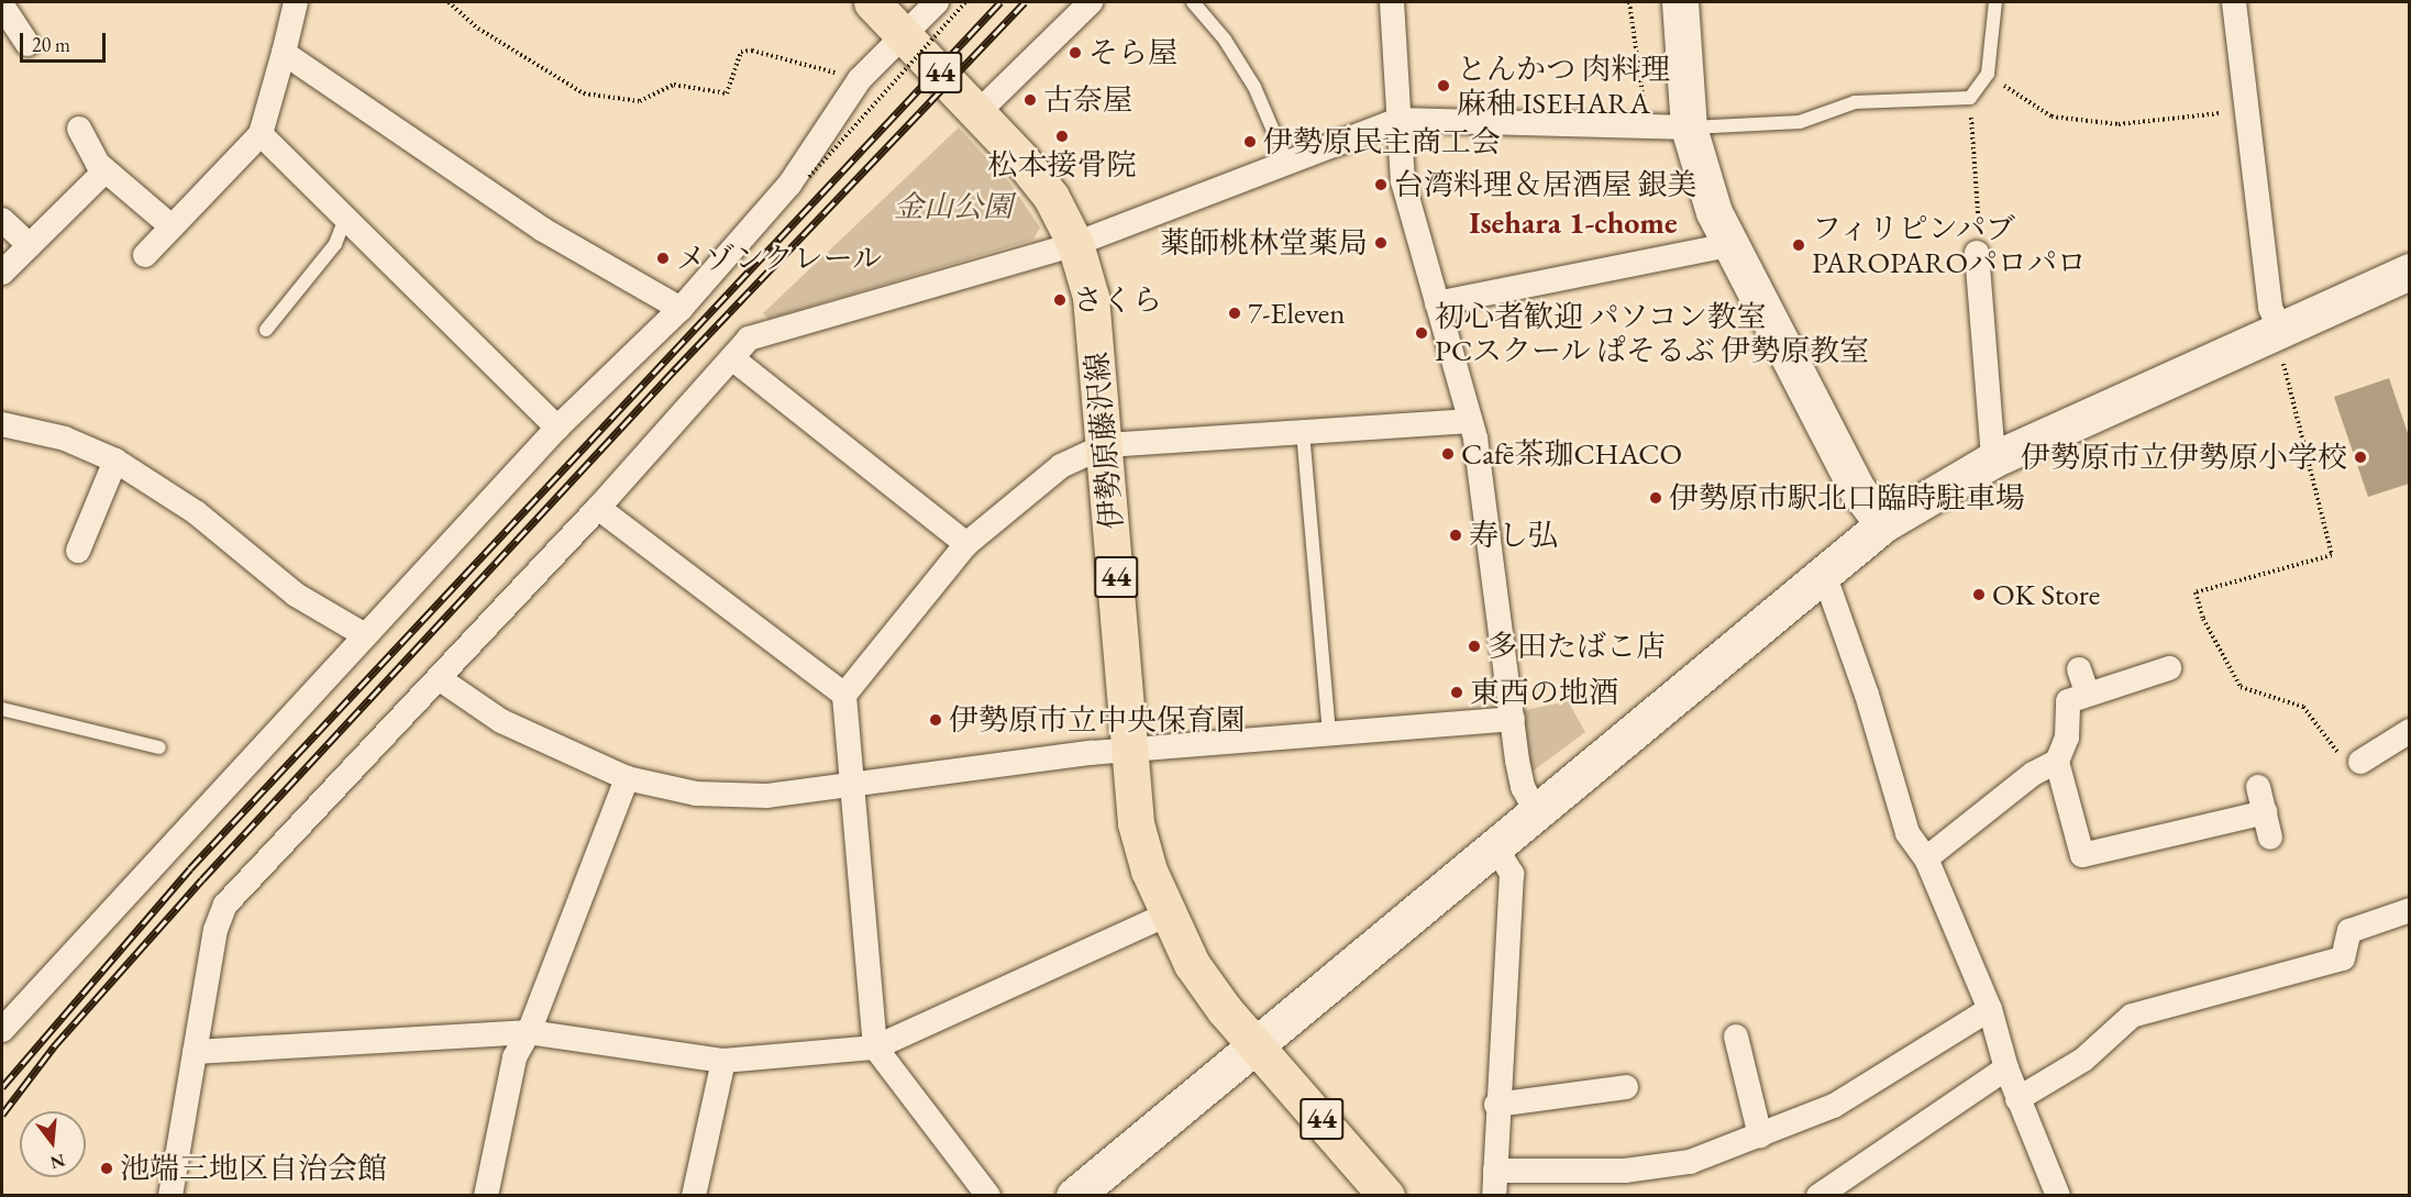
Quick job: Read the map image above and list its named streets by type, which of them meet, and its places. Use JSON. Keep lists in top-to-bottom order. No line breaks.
{"streets":{"main road":["44","伊勢原藤沢線"]},"crossings":[["44","伊勢原藤沢線"]],"districts":["Isehara 1-chome"],"parks":["金山公園"],"places":["そら屋","とんかつ 肉料理 麻秞 ISEHARA","古奈屋","松本接骨院","伊勢原民主商工会","台湾料理＆居酒屋 銀美","薬師桃林堂薬局","フィリピンパブ PAROPAROパロパロ","メゾンクレール","さくら","7-Eleven","初心者歓迎 パソコン教室 PCスクール ぱそるぶ 伊勢原教室","Cafē茶珈CHACO","伊勢原市立伊勢原小学校","伊勢原市駅北口臨時駐車場","寿し弘","OK Store","多田たばこ店","東西の地酒","伊勢原市立中央保育園","池端三地区自治会館"],"scale_bar":"20 m","north":"bottom"}
